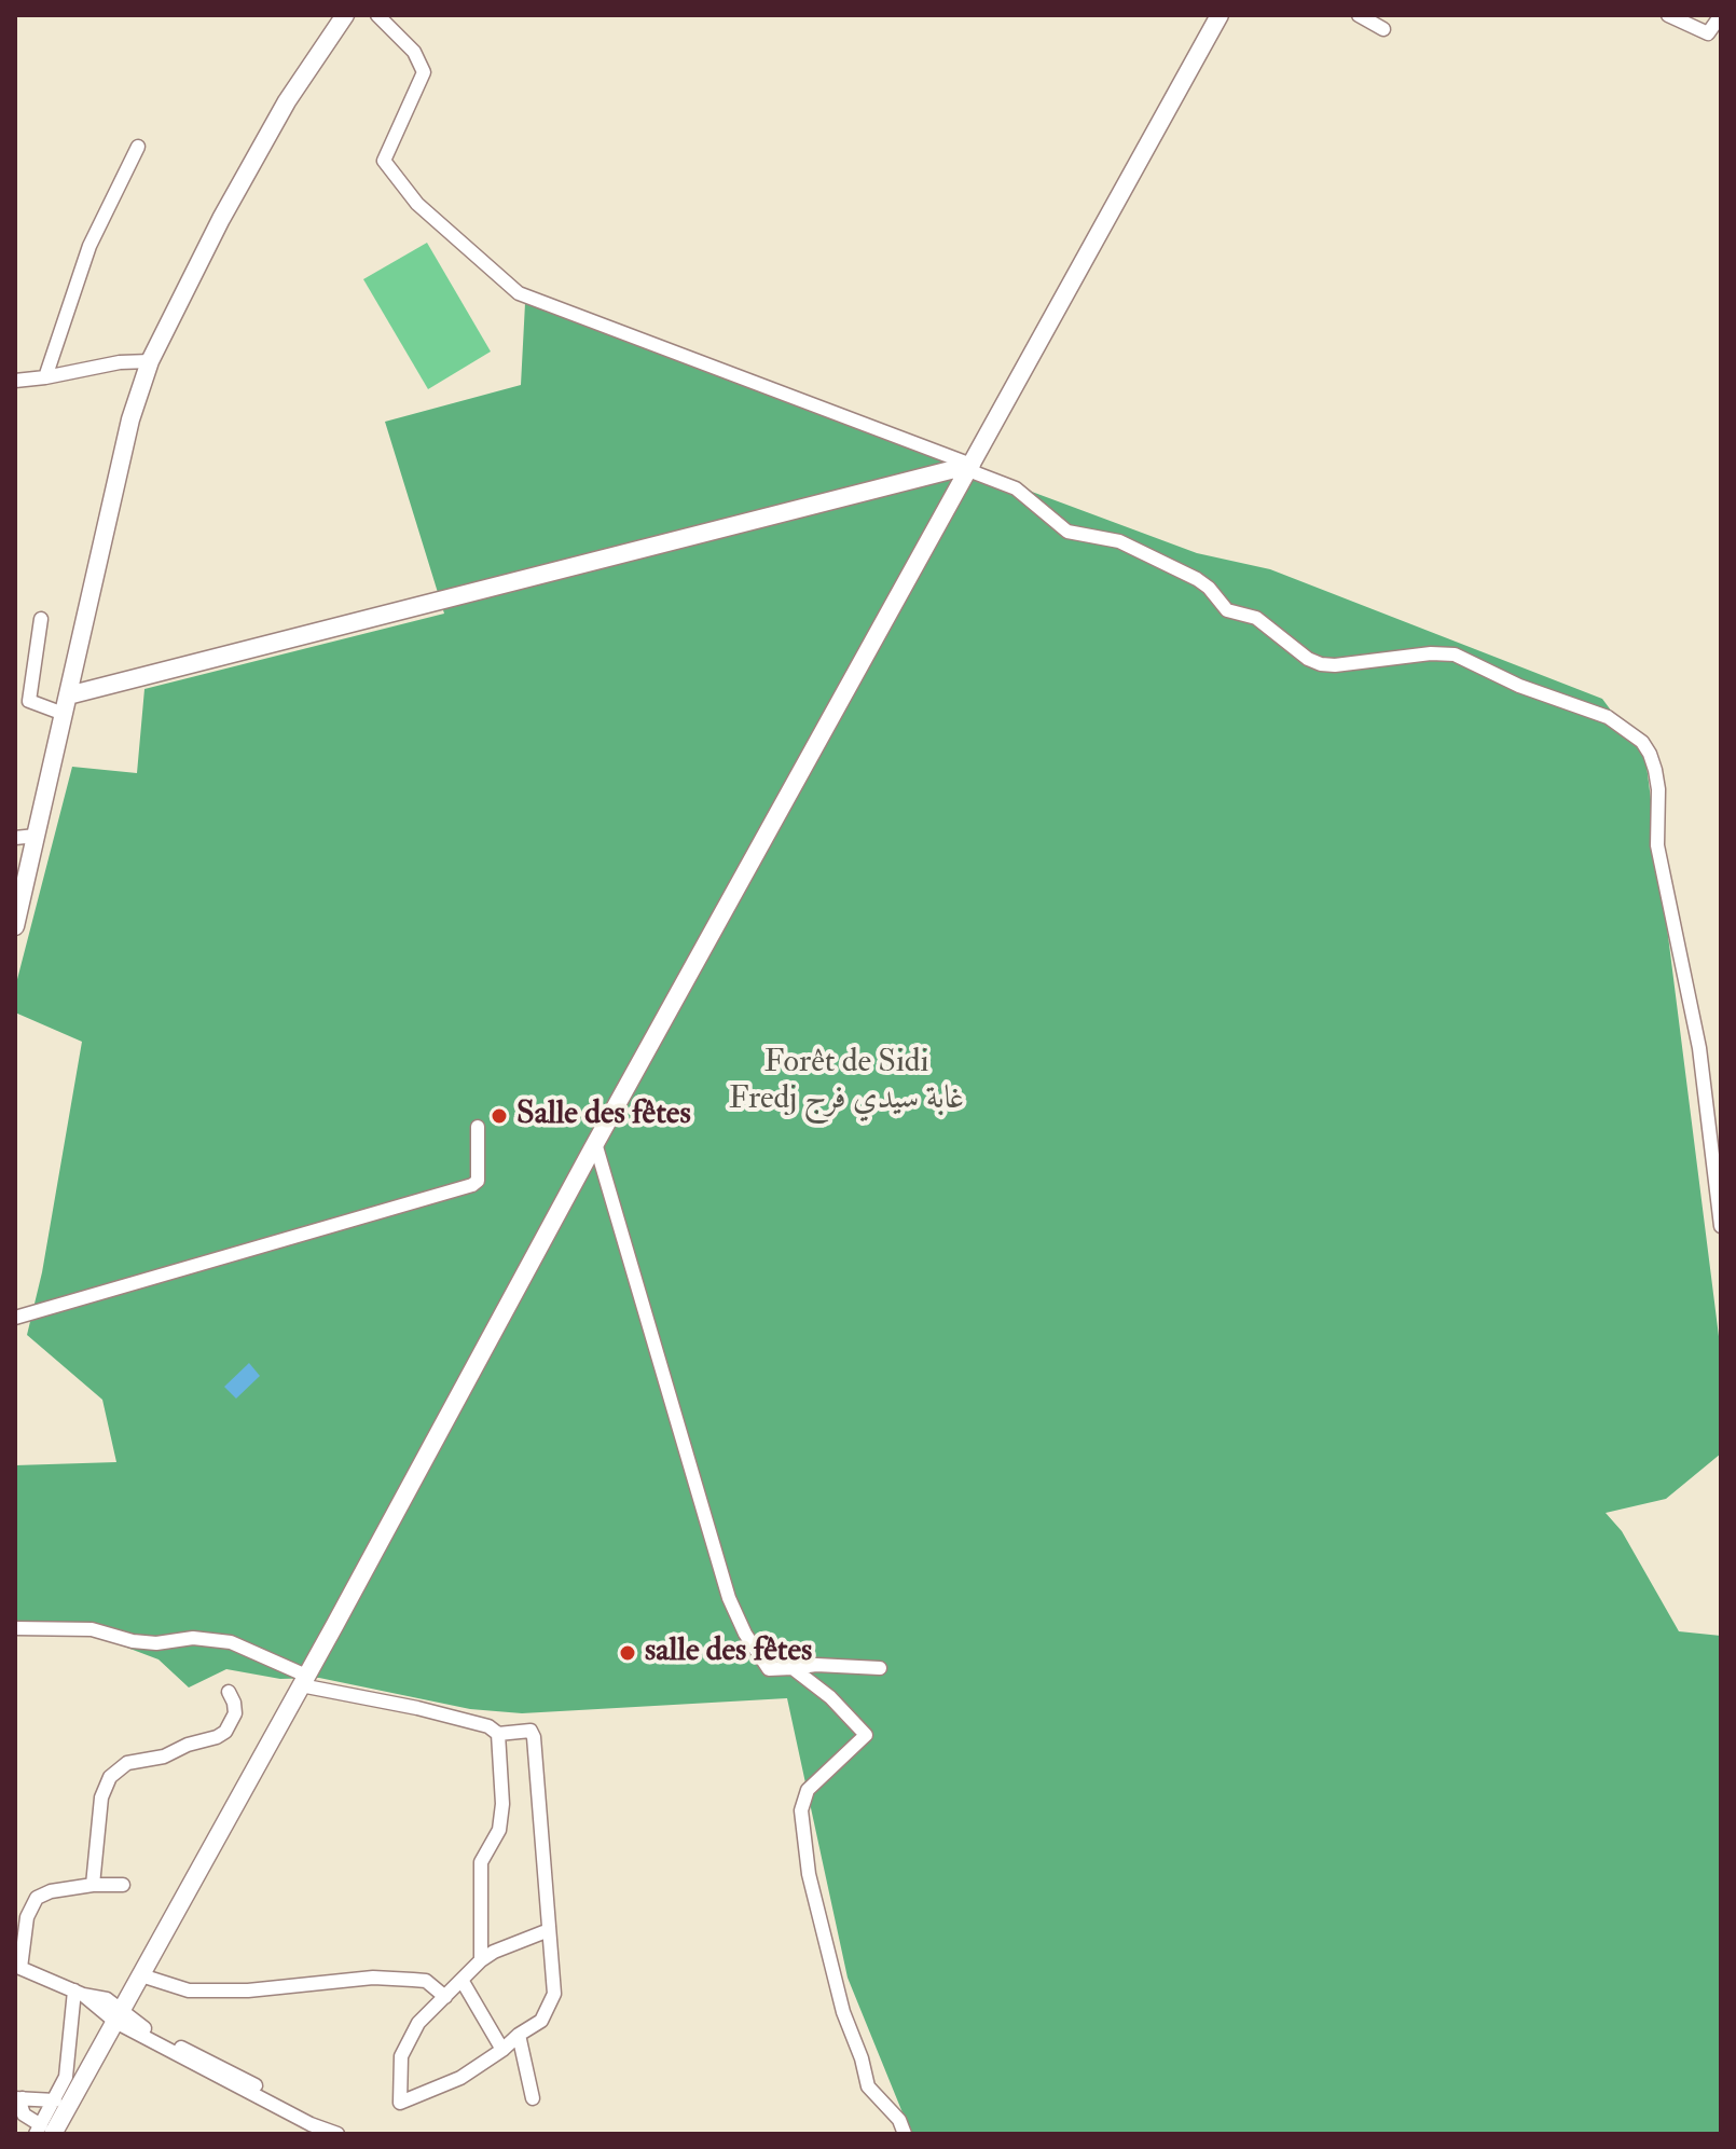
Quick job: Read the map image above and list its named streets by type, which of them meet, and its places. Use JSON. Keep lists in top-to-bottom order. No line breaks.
{"parks":["Forêt de Sidi Fredj غابة سيدي فرج"],"places":["Salle des fêtes","salle des fêtes"]}
